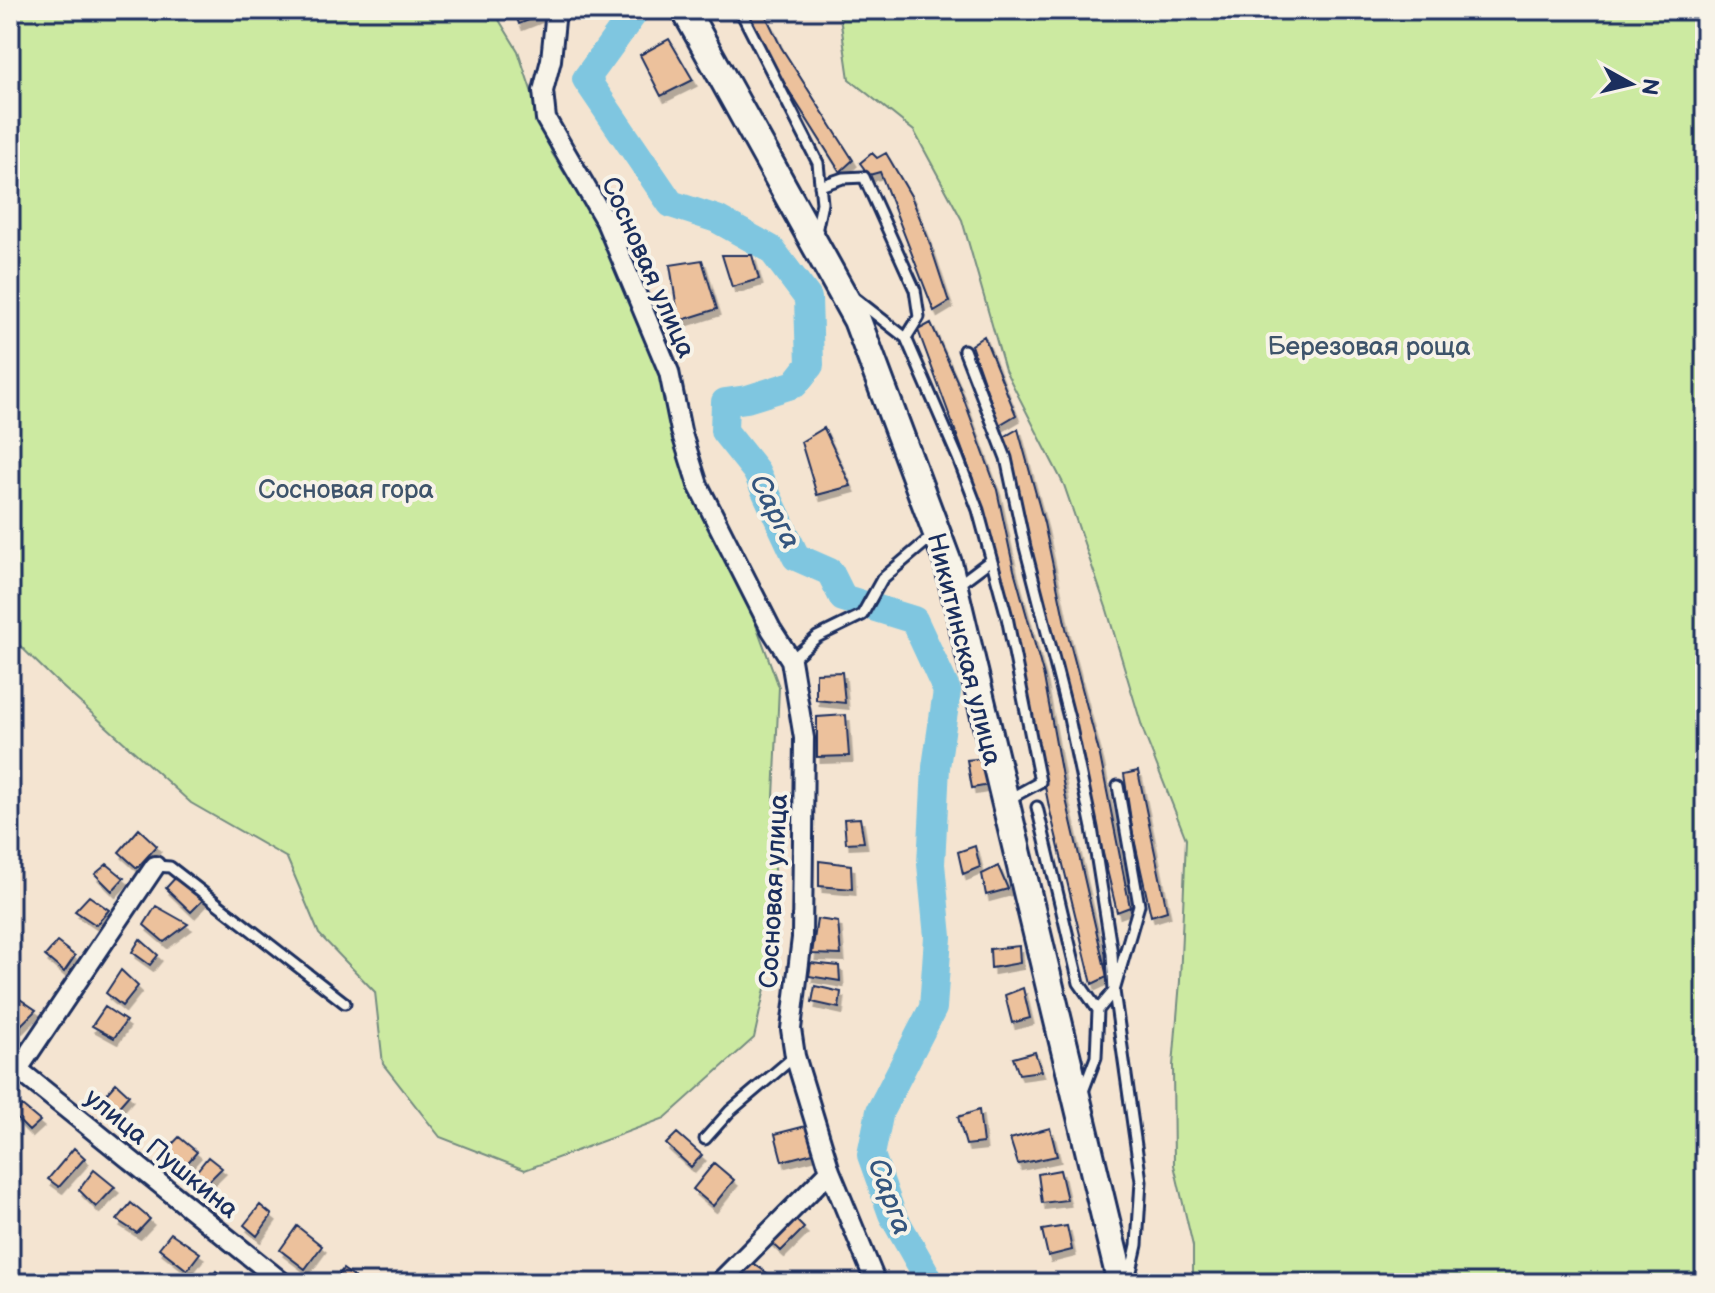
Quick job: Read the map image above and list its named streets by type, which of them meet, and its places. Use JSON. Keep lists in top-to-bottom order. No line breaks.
{"streets":{"street":["Сосновая улица","Никитинская улица","улица Пушкина"]},"water":["Сарга"],"parks":["Березовая роща","Сосновая гора"],"north":"right"}
